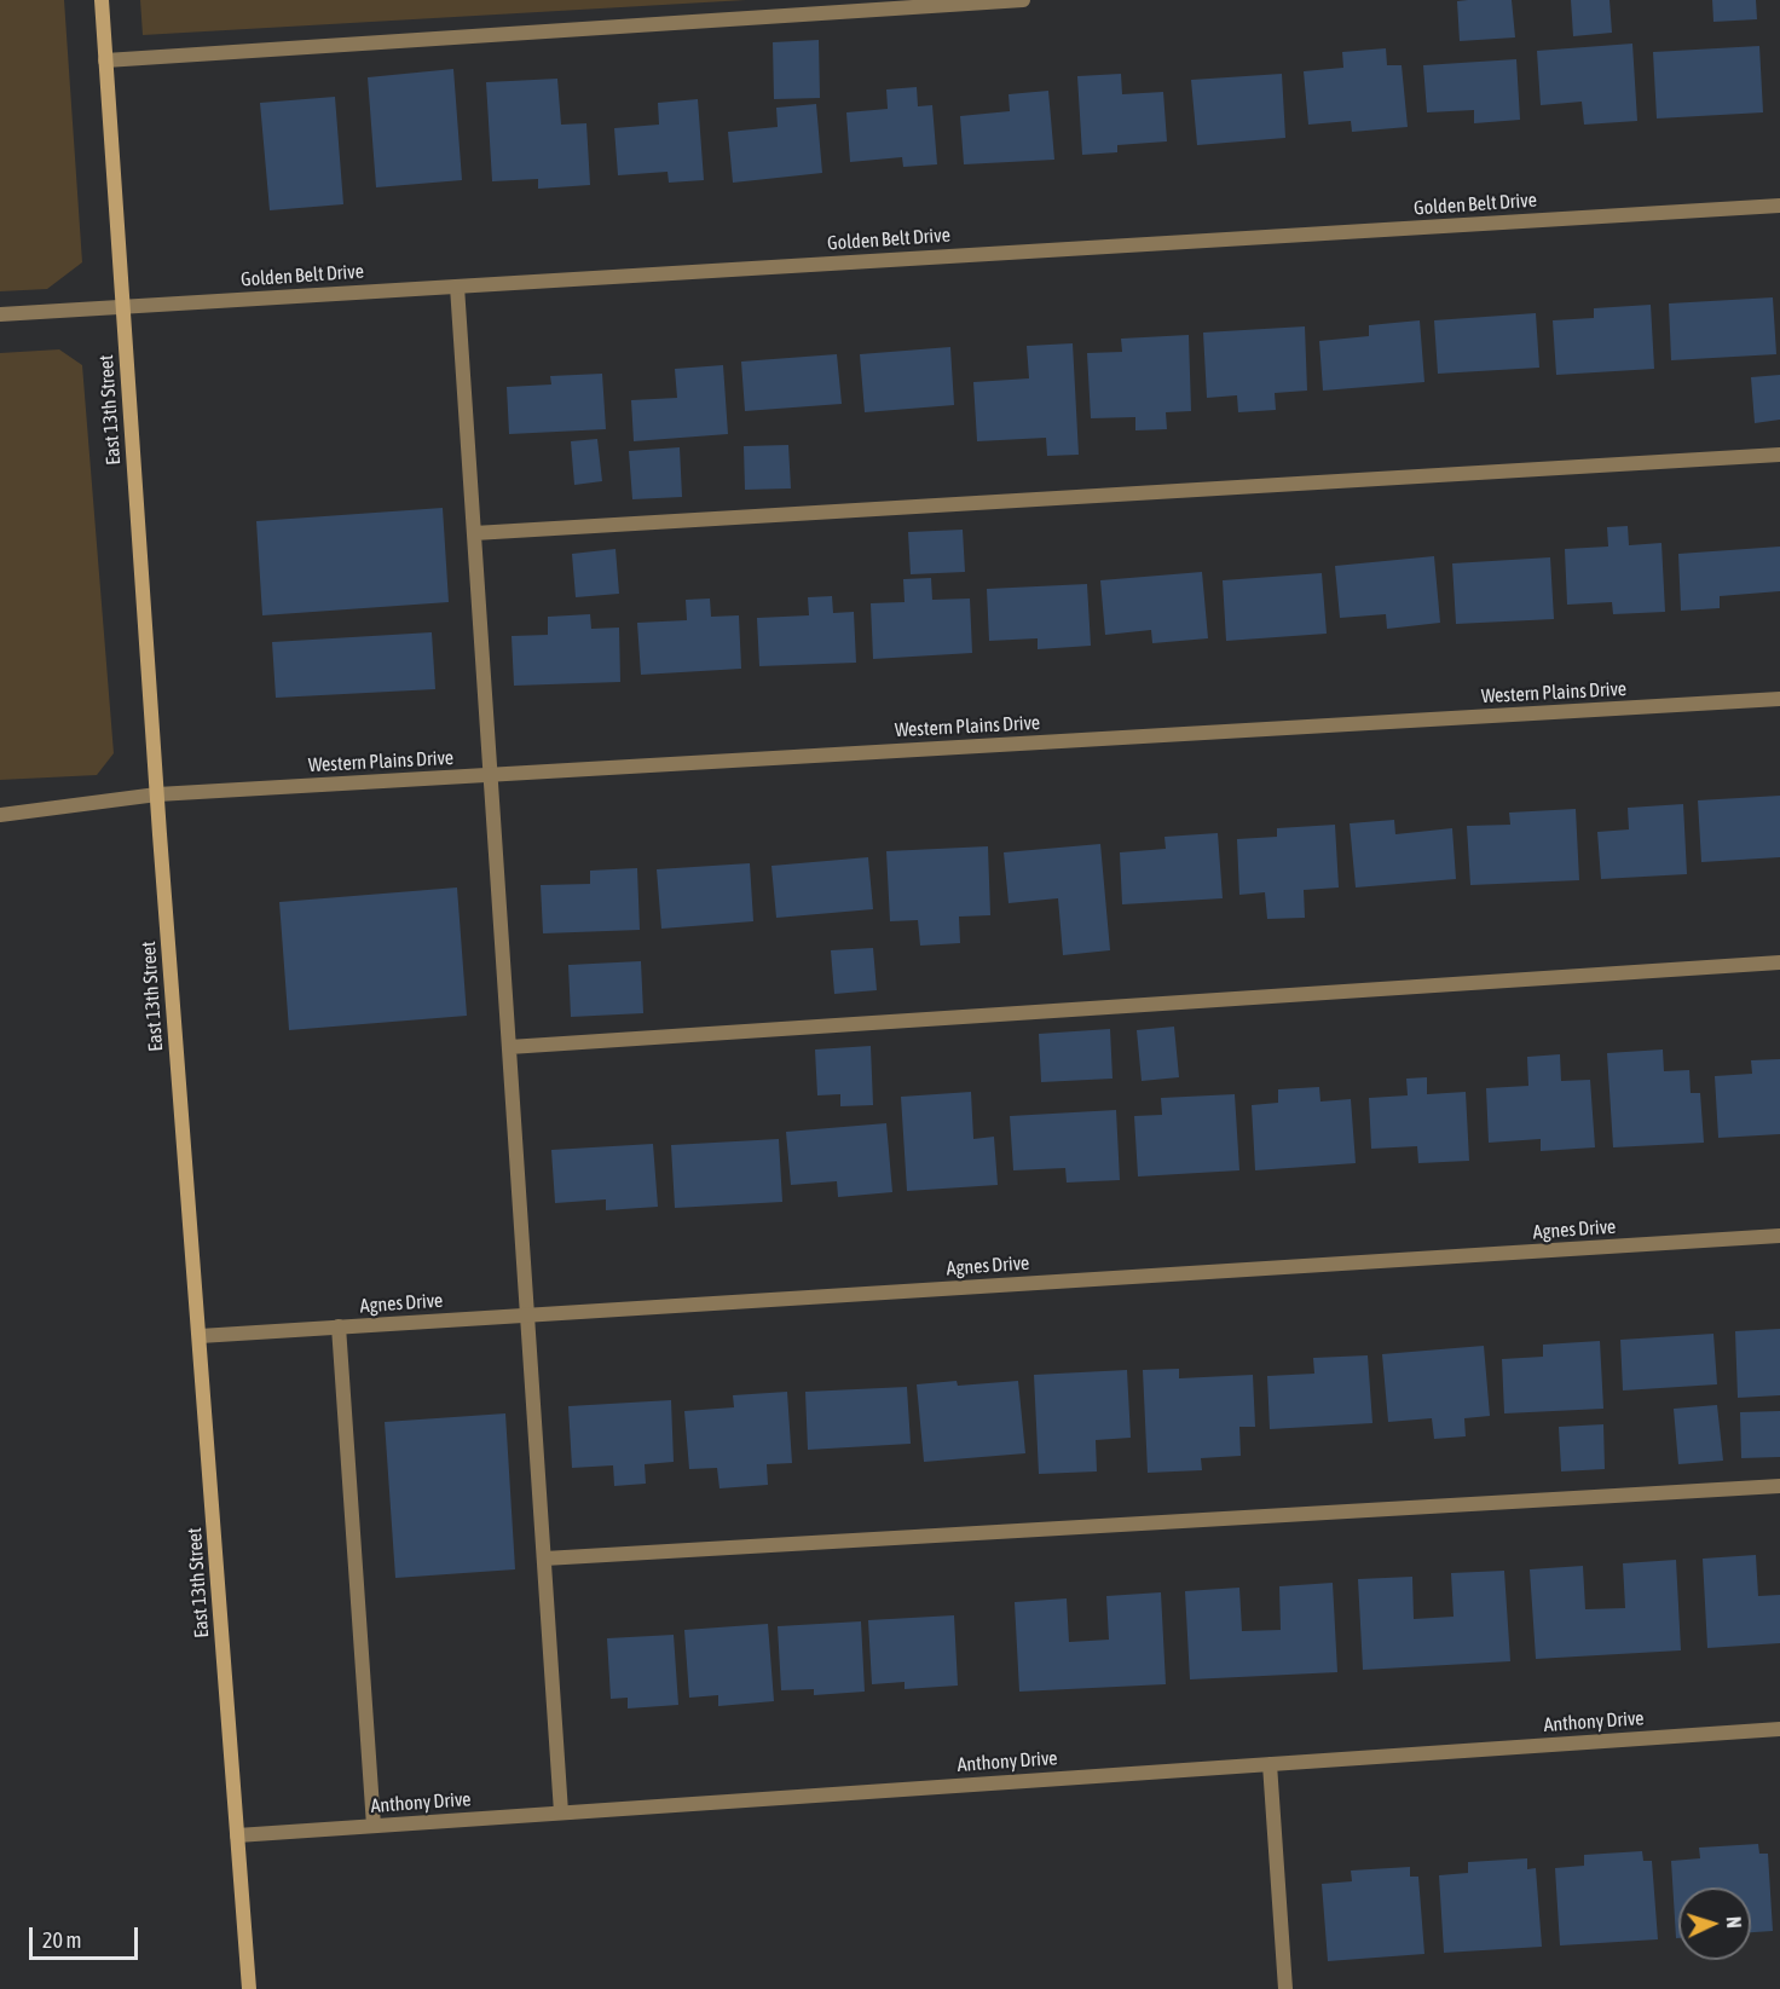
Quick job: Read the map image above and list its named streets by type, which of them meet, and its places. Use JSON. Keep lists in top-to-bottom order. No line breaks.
{"streets":{"street":["Golden Belt Drive","East 13th Street","Western Plains Drive","Agnes Drive","Anthony Drive"]},"crossings":[["Golden Belt Drive","East 13th Street"],["East 13th Street","Western Plains Drive"],["East 13th Street","Agnes Drive"],["East 13th Street","Anthony Drive"]],"scale_bar":"20 m","north":"right"}
